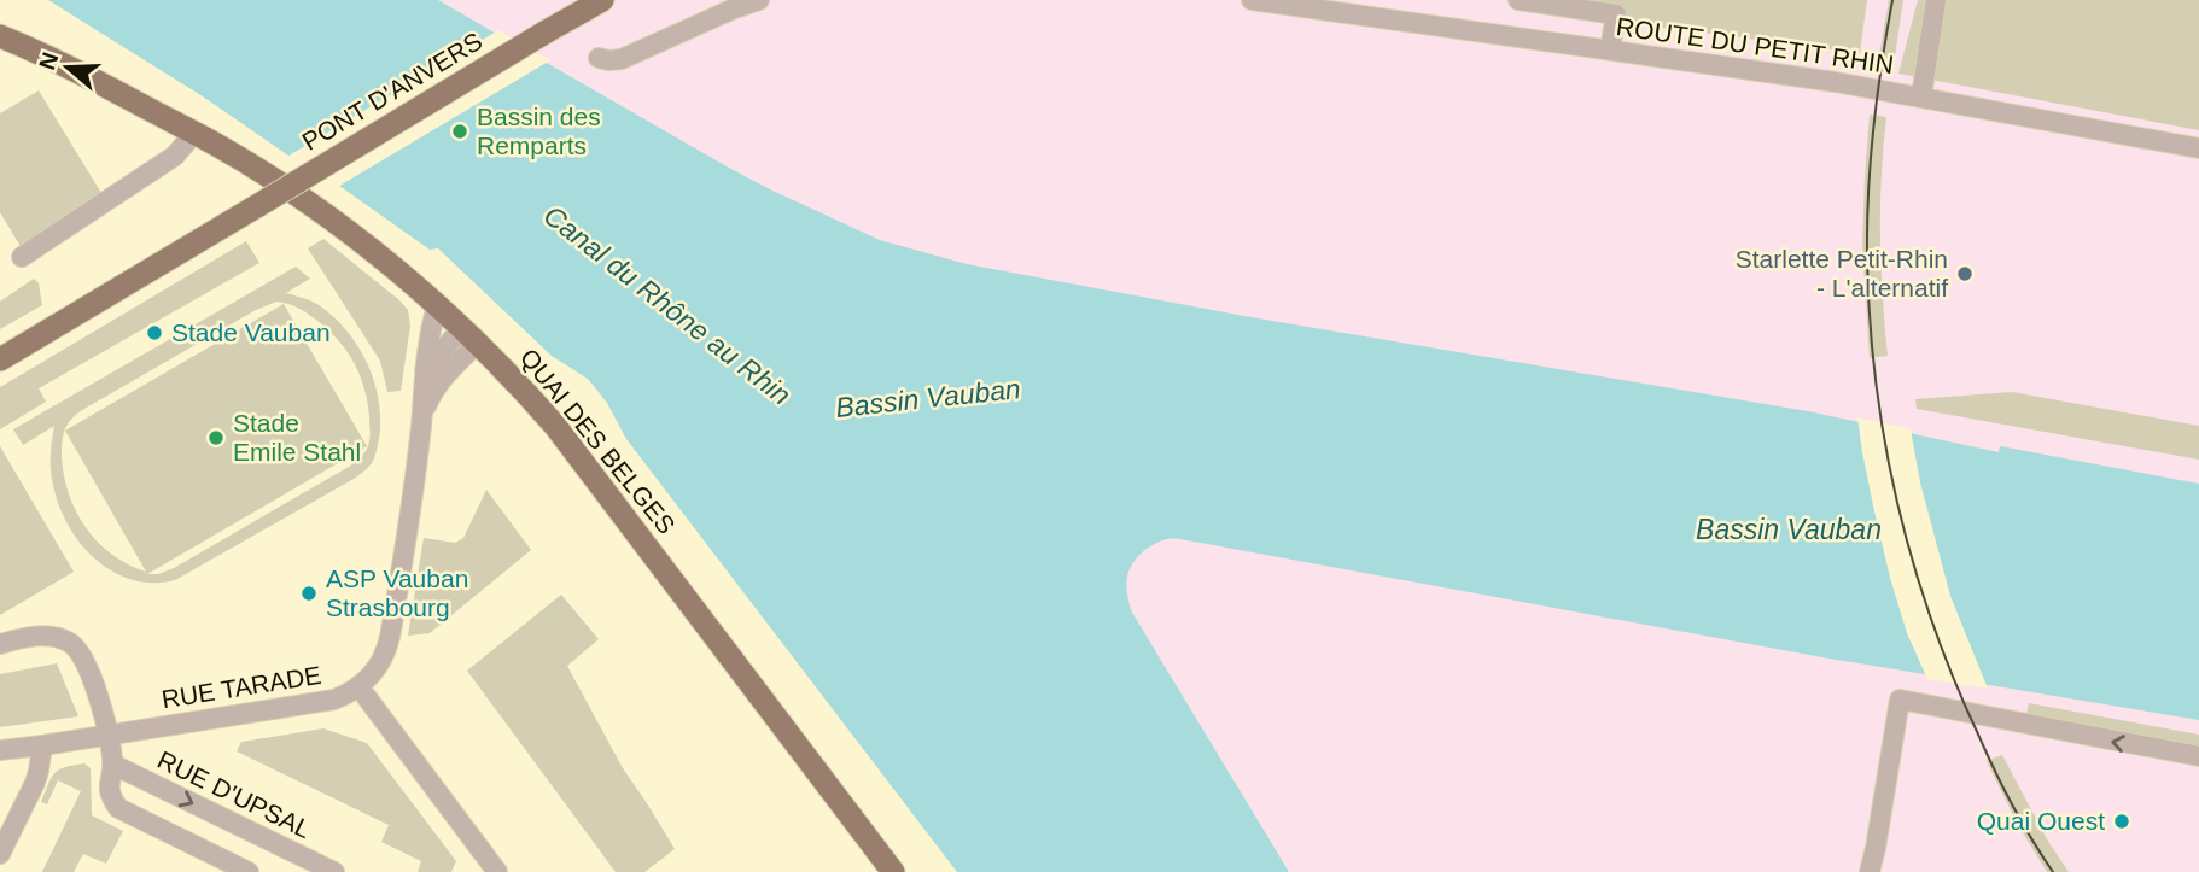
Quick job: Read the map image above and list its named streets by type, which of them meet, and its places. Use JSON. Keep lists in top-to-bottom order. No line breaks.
{"streets":{"main road":["PONT D'ANVERS","QUAI DES BELGES"],"street":["ROUTE DU PETIT RHIN","RUE TARADE","RUE D'UPSAL"]},"one_way":["RUE D'UPSAL"],"water":["Canal du Rhône au Rhin","Bassin Vauban"],"places":["Bassin des Remparts","Starlette Petit-Rhin - L'alternatif","Stade Vauban","Stade Emile Stahl","ASP Vauban Strasbourg","Quai Ouest"],"north":"left"}
